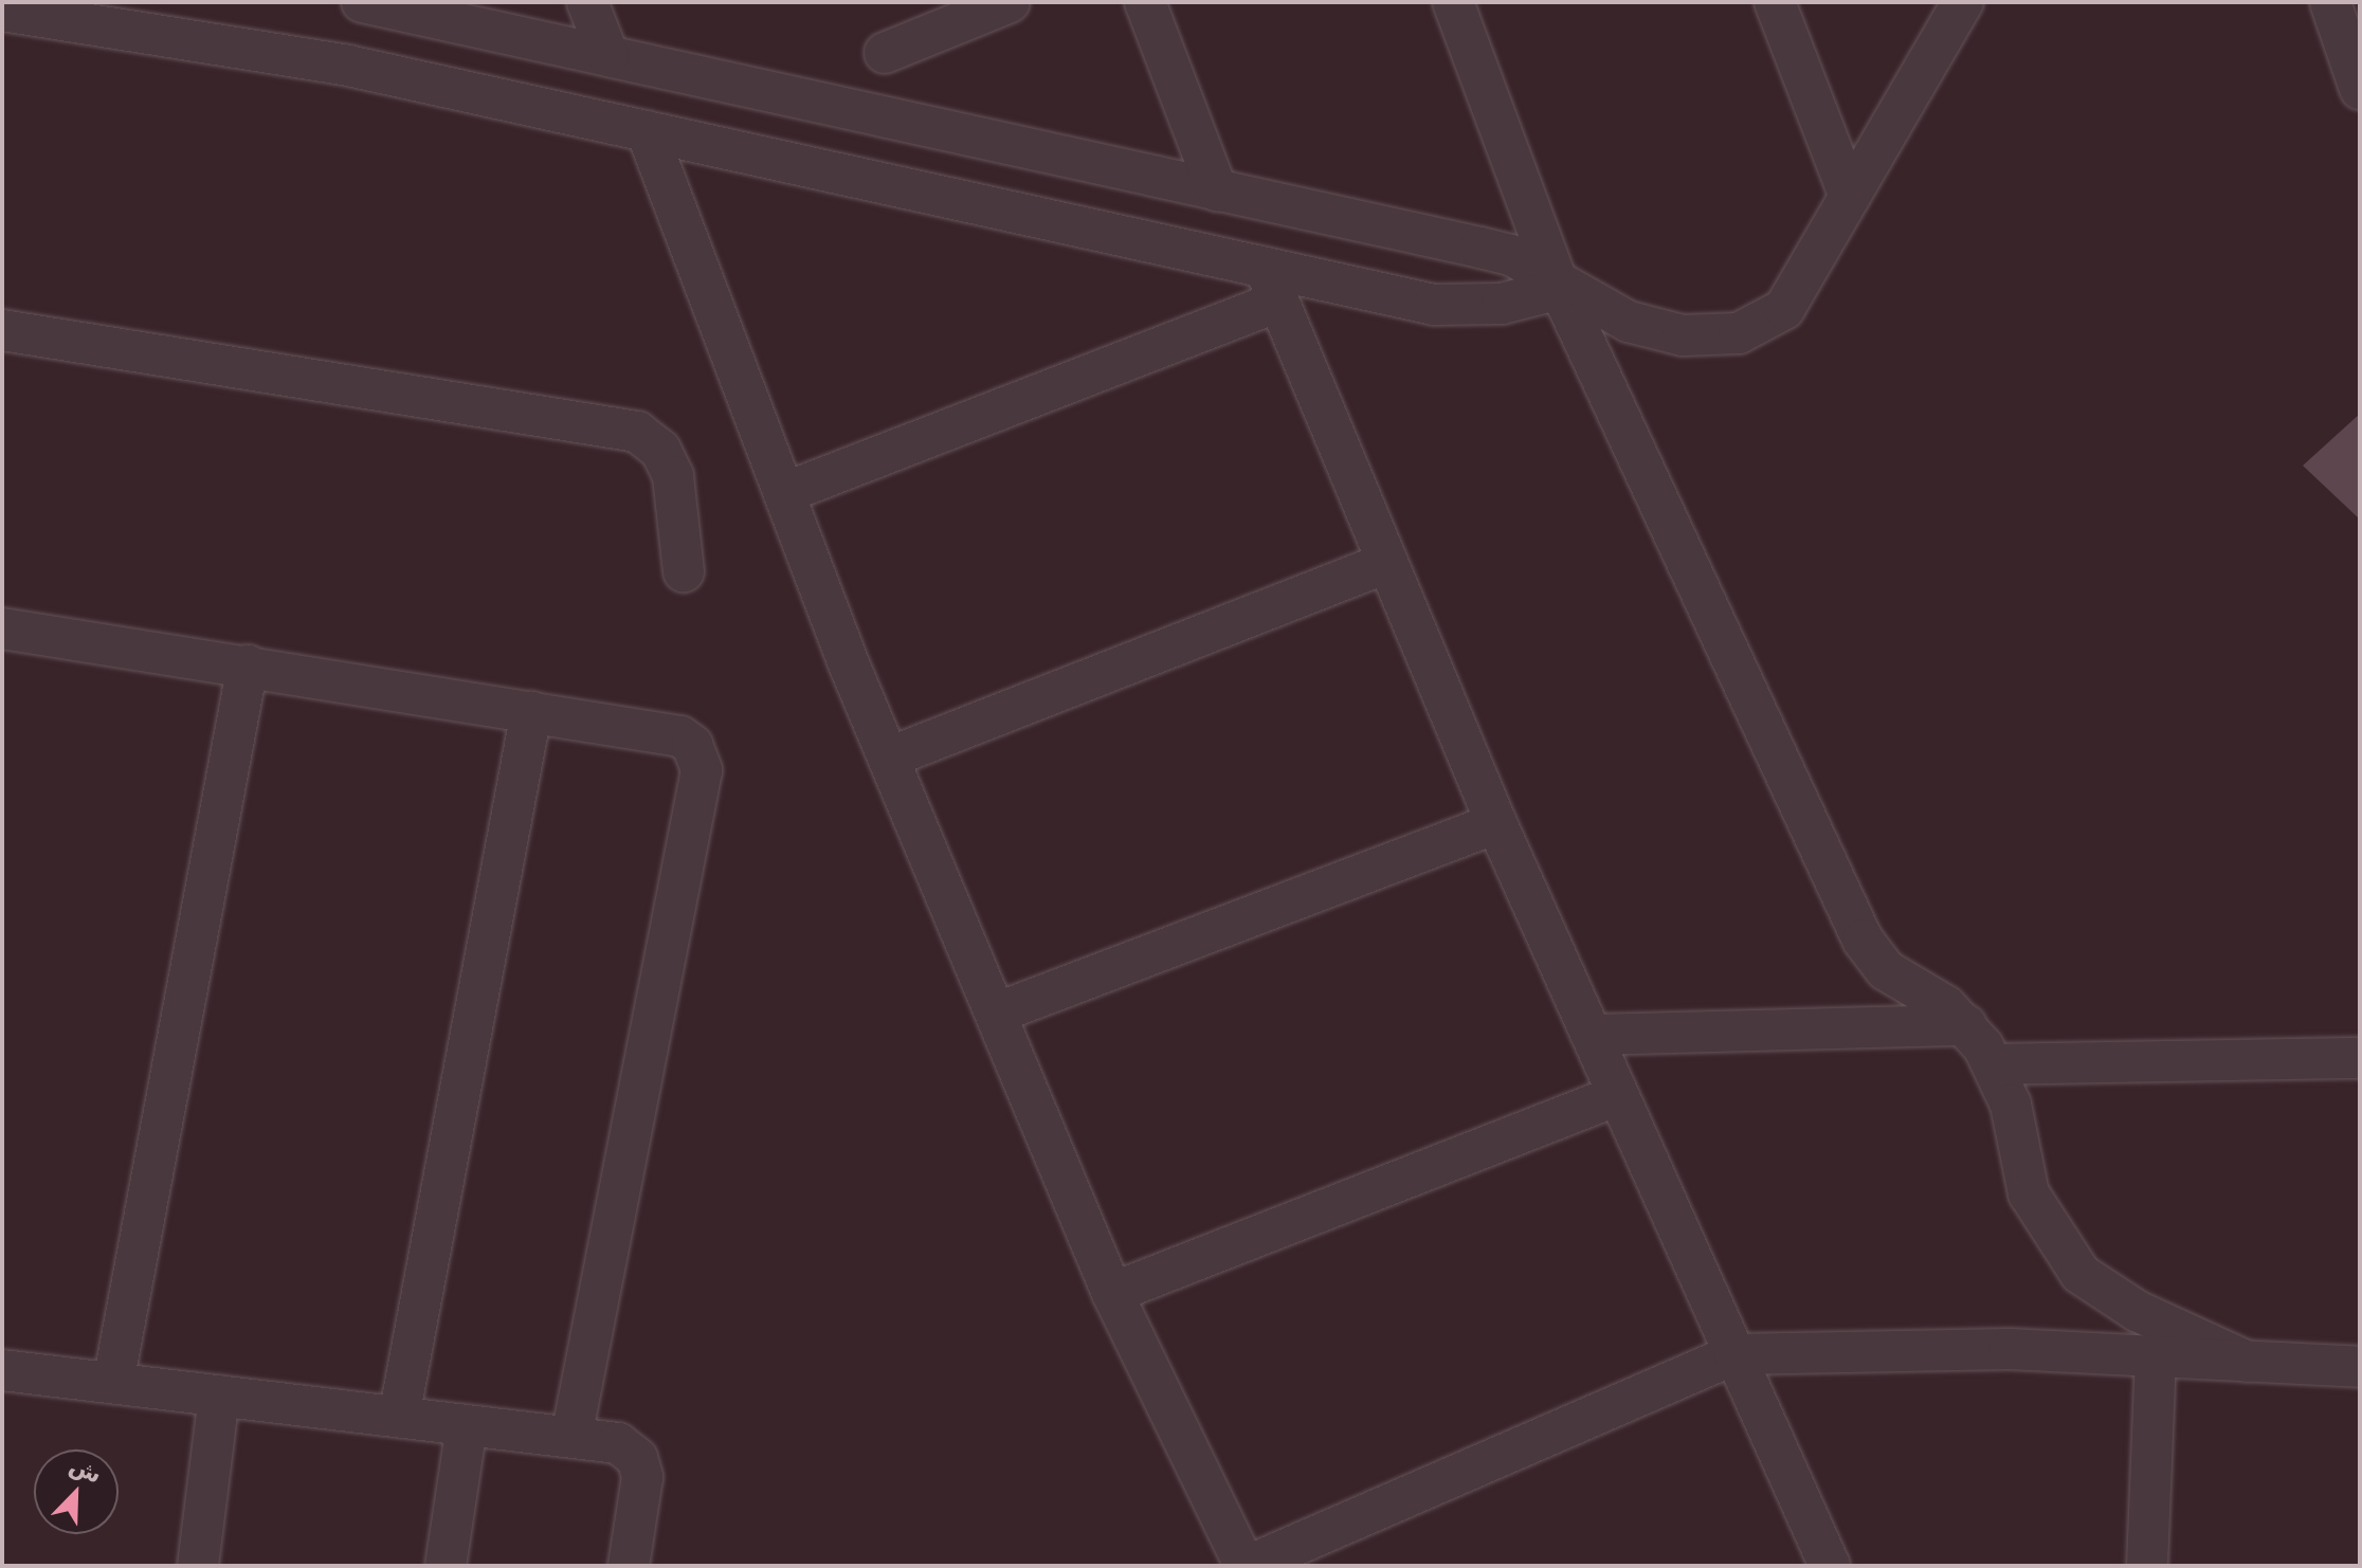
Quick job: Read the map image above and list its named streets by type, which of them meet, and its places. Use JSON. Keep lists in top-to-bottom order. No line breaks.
{"north":"top right"}
